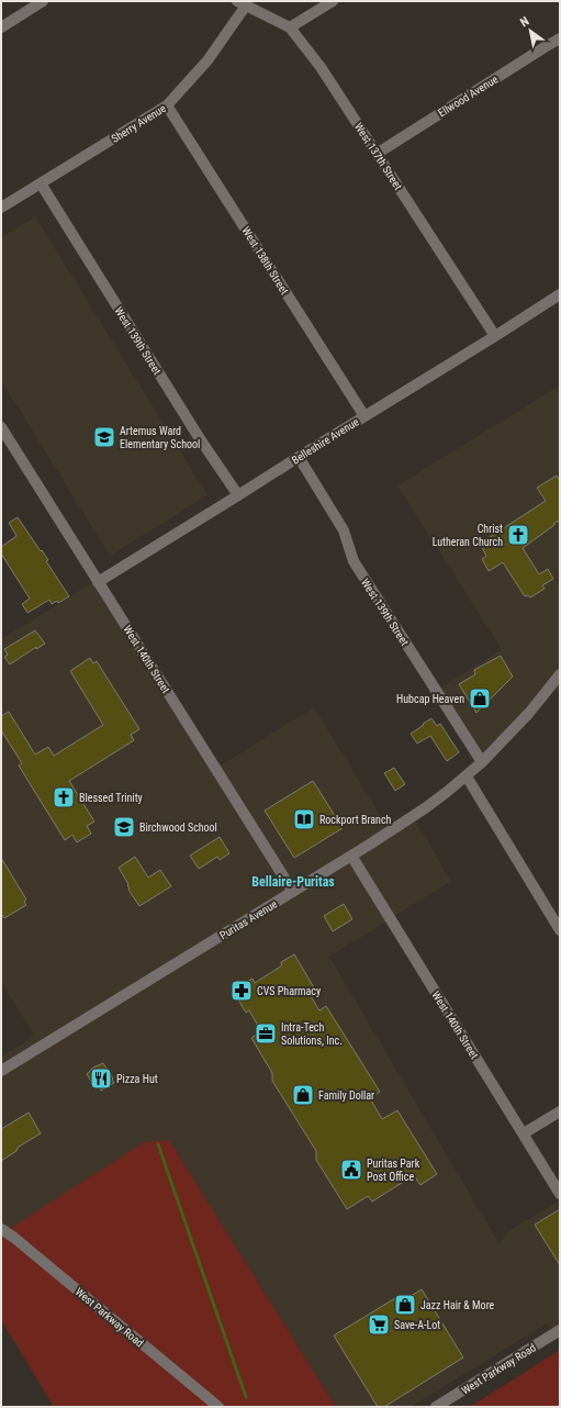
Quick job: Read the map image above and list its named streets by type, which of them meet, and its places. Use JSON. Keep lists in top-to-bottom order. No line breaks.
{"streets":{"street":["Ellwood Avenue","Sherry Avenue","West 137th Street","West 138th Street","West 139th Street","Belleshire Avenue","West 140th Street","Puritas Avenue","West Parkway Road"]},"crossings":[["Ellwood Avenue","West 137th Street"],["Sherry Avenue","West 137th Street"],["Sherry Avenue","West 138th Street"],["Sherry Avenue","West 139th Street"],["West 137th Street","Belleshire Avenue"],["West 138th Street","Belleshire Avenue"],["West 139th Street","Belleshire Avenue"],["West 139th Street","Puritas Avenue"],["Belleshire Avenue","West 140th Street"],["West 140th Street","Puritas Avenue"]],"districts":["Bellaire-Puritas"],"places":{"school or university":["Artemus Ward Elementary School","Birchwood School"],"church":["Christ Lutheran Church","Blessed Trinity"],"shop":["Hubcap Heaven","Family Dollar","Jazz Hair & More"],"library":["Rockport Branch"],"pharmacy":["CVS Pharmacy"],"office":["Intra-Tech Solutions, Inc."],"restaurant":["Pizza Hut"],"public building":["Puritas Park Post Office"],"supermarket":["Save-A-Lot"]},"north":"top left"}
